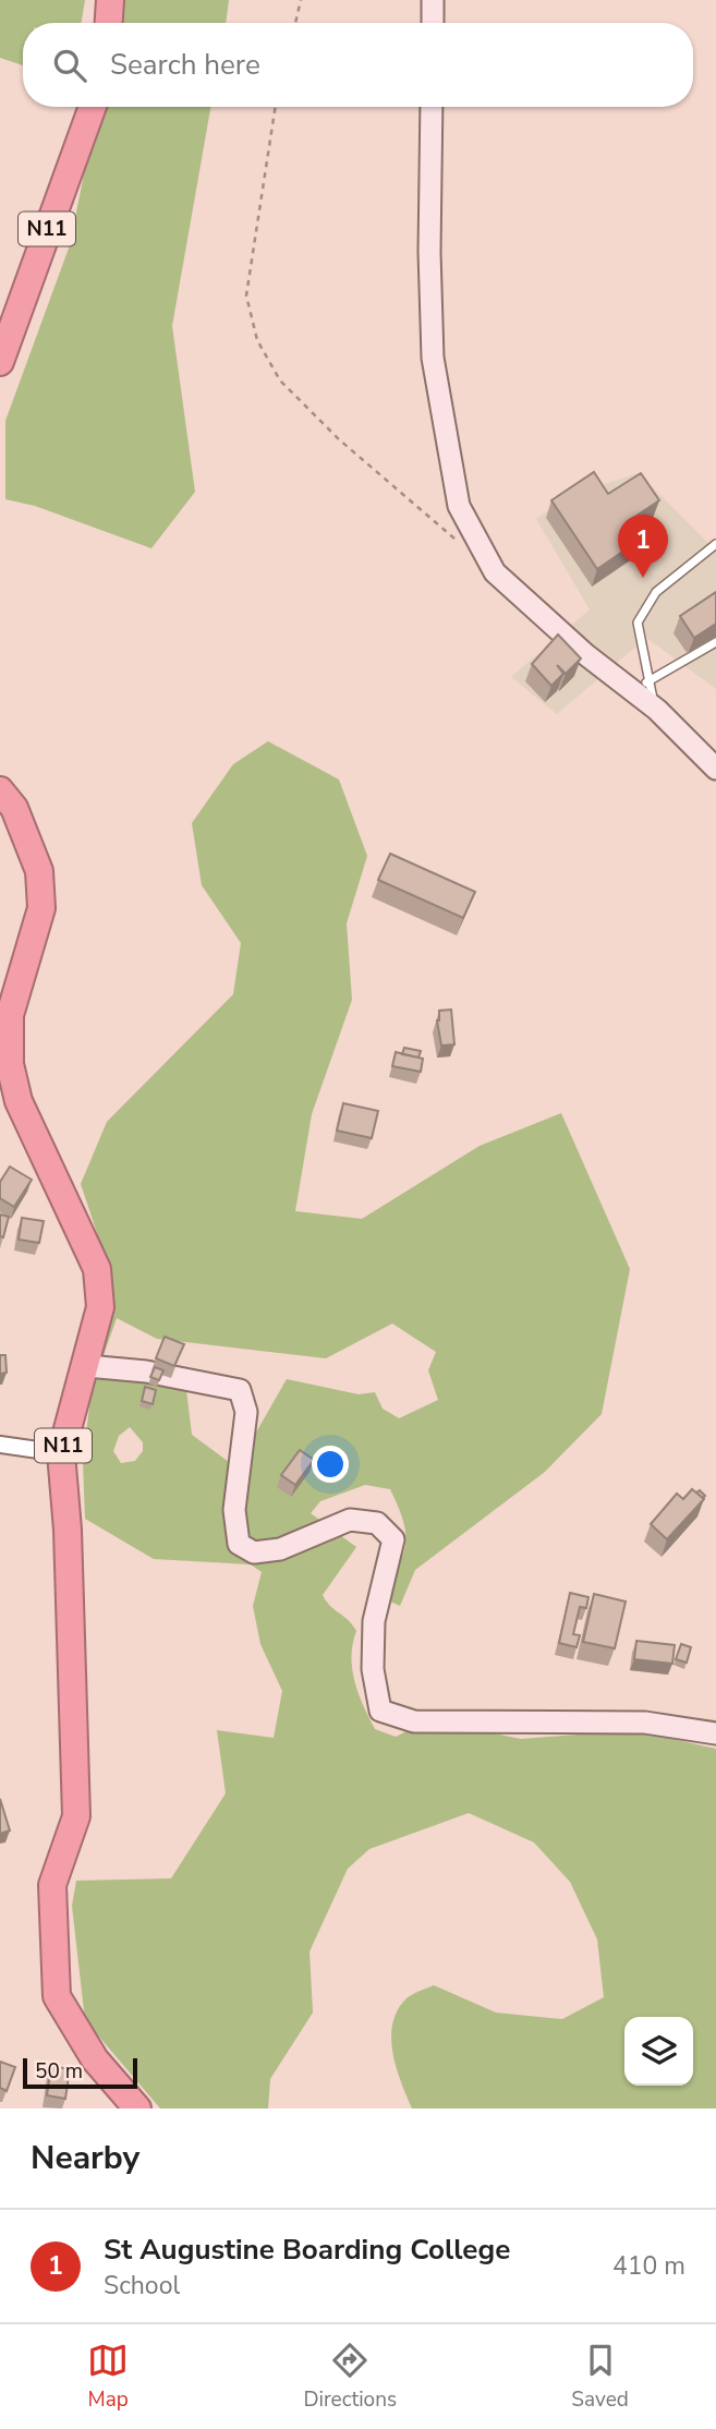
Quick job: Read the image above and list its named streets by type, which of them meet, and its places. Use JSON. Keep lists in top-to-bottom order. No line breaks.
{"streets":{"highway":["N11"]},"scale_bar":"50 m","page":{"search":"Search here","pins":"1","scale":"50 m","heading":"Nearby","list":[{"mark":"1","name":"St Augustine Boarding College","note":"School","value":"410 m"}],"nav":["Map","Directions","Saved"]}}
